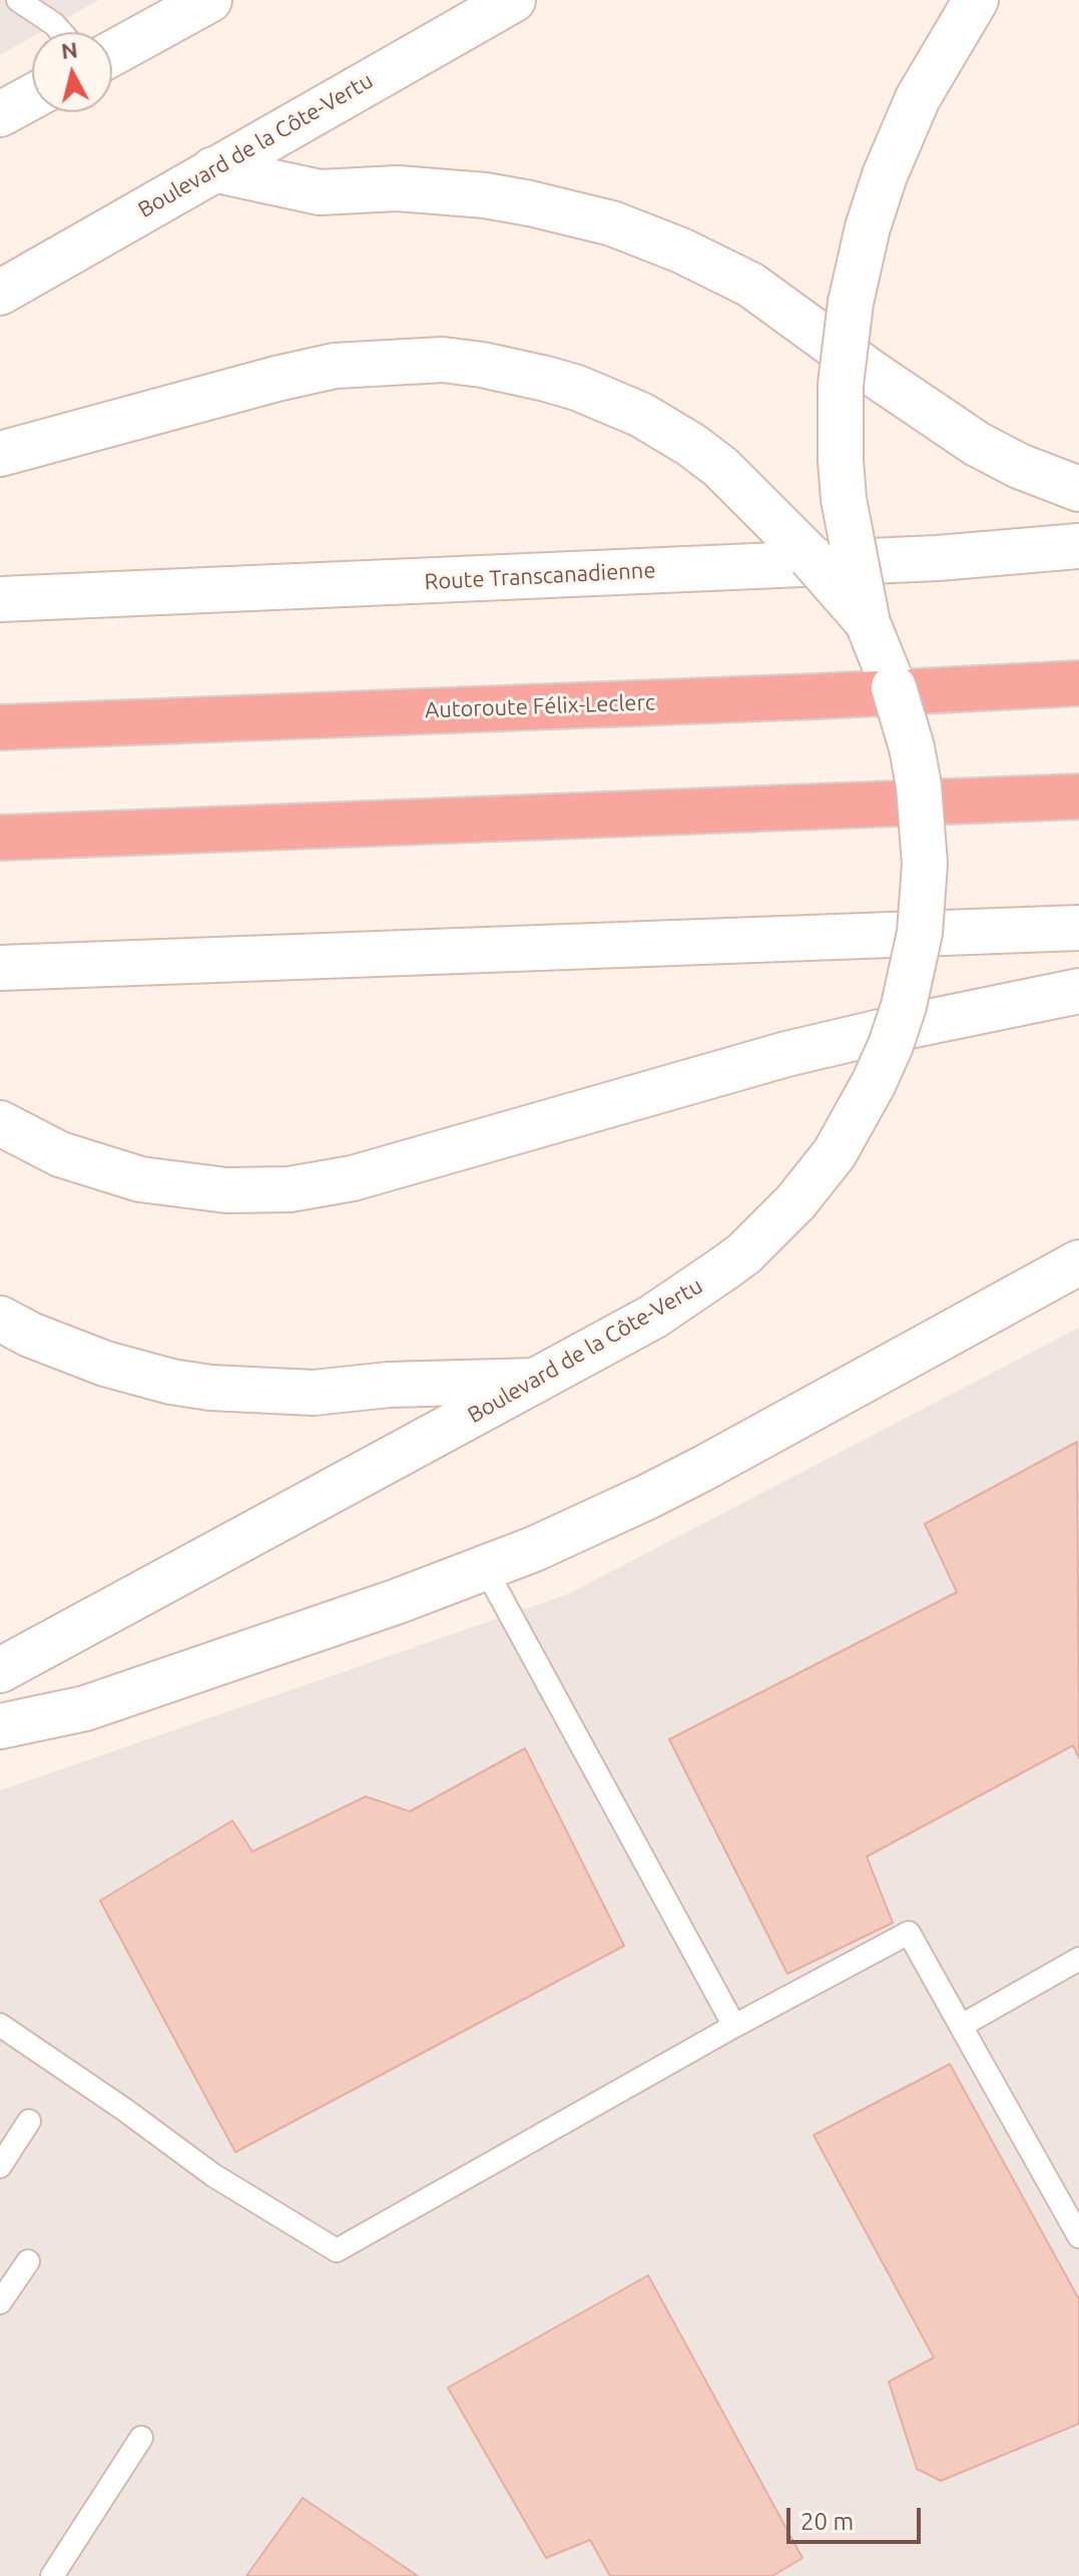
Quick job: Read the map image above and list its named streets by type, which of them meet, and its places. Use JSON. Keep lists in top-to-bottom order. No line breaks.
{"streets":{"highway":["Autoroute Félix-Leclerc"],"main road":["Boulevard de la Côte-Vertu","Route Transcanadienne"]},"scale_bar":"20 m","north":"top"}
